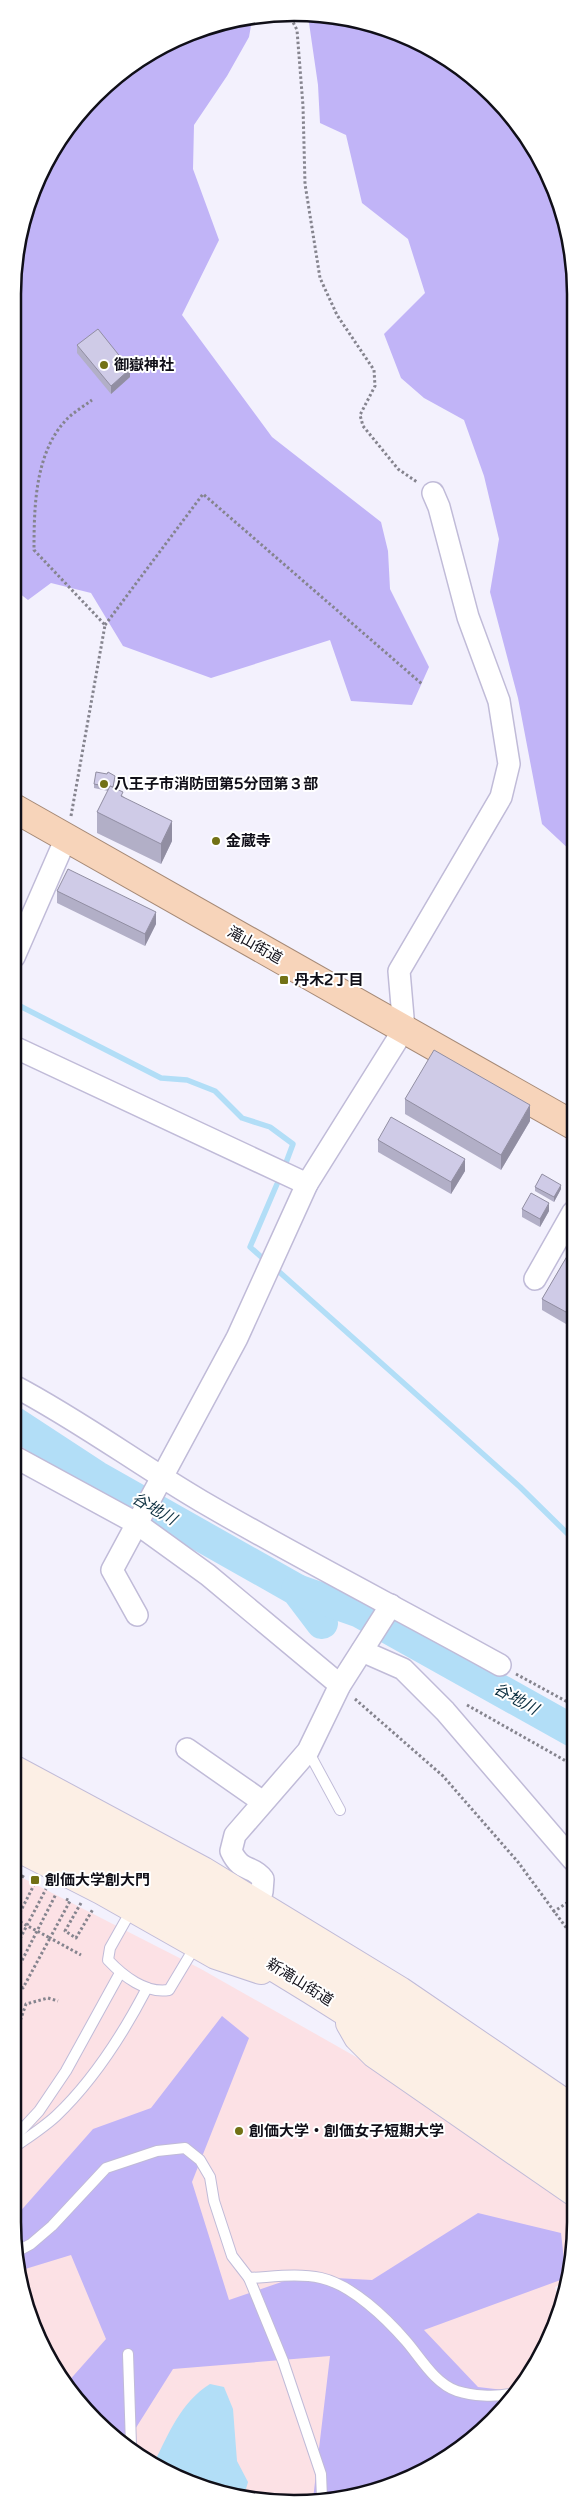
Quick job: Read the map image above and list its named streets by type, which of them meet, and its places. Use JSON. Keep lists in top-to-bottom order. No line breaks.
{"streets":{"highway":["滝山街道"],"main road":["新滝山街道"]},"water":["谷地川"],"places":{"other":["御嶽神社","八王子市消防団第5分団第３部","金蔵寺","創価大学・創価女子短期大学"],"transit":["丹木2丁目","創価大学創大門"]}}
